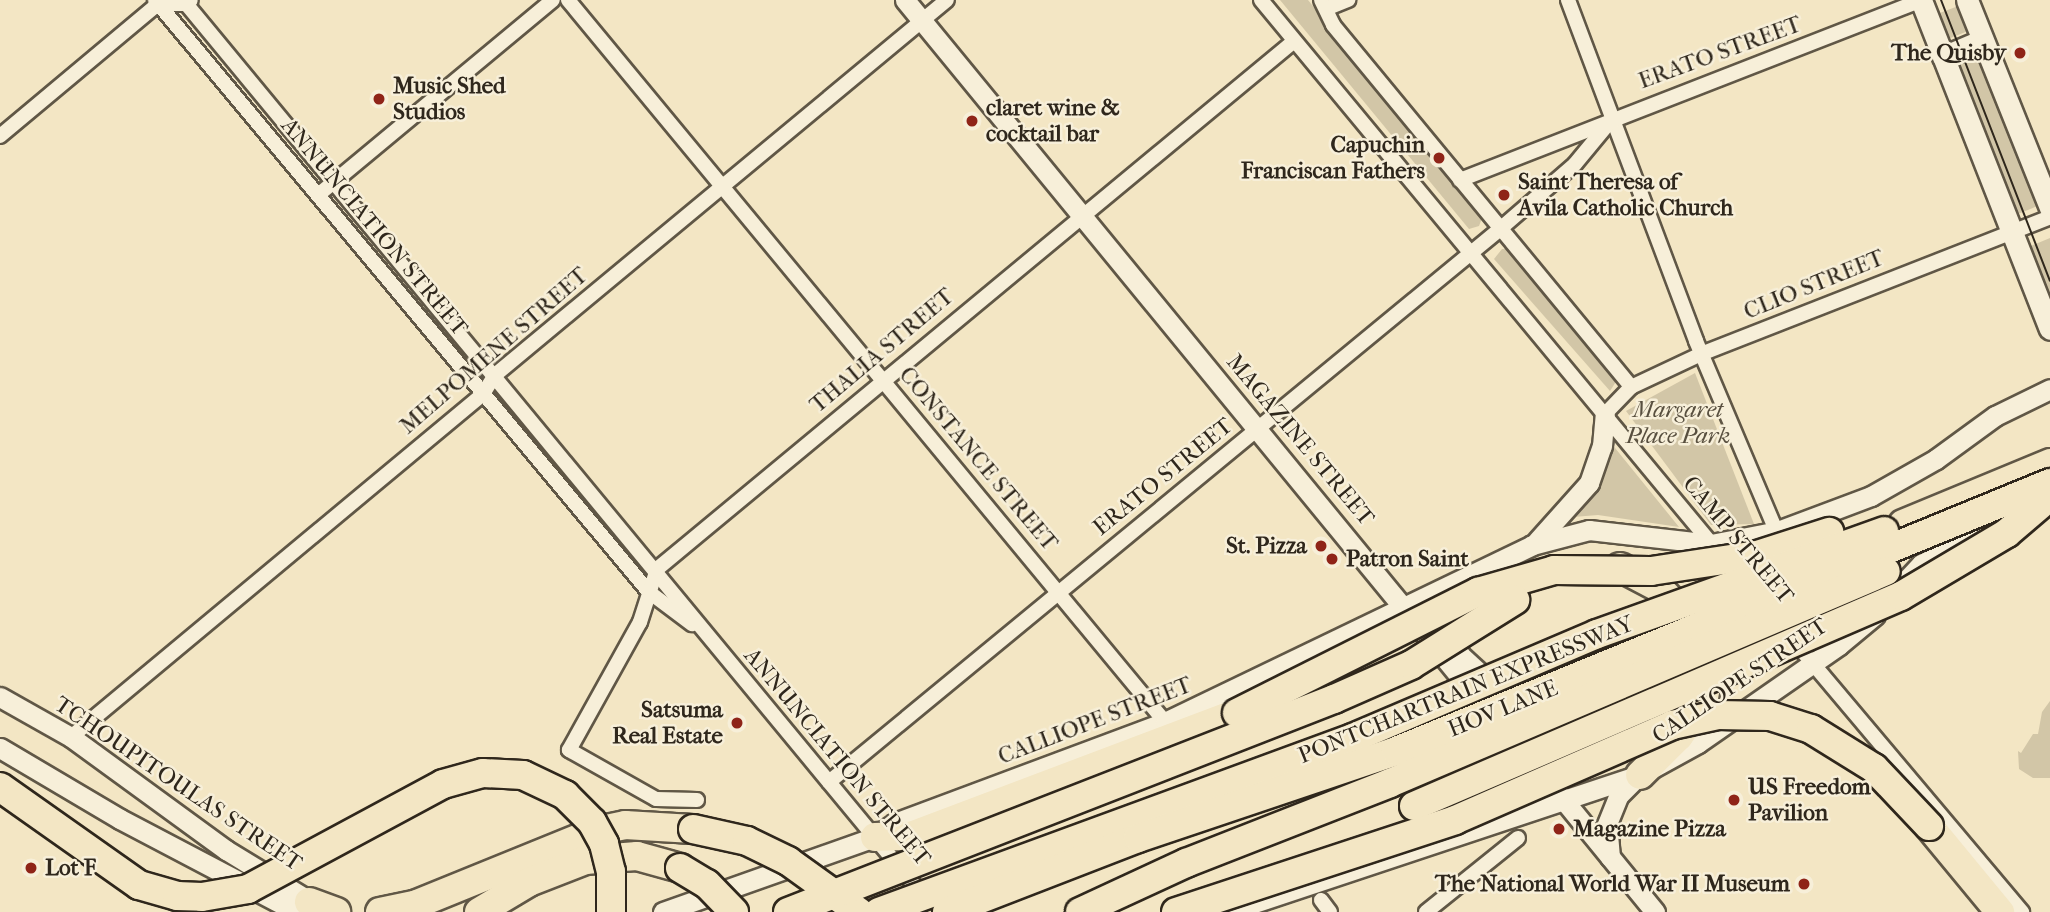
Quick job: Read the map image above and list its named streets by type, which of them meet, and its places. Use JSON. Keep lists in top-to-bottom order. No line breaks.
{"streets":{"highway":["PONTCHARTRAIN EXPRESSWAY","HOV LANE"],"street":["ERATO STREET","ANNUNCIATION STREET","CLIO STREET","MELPOMENE STREET","THALIA STREET","MAGAZINE STREET","CONSTANCE STREET","CAMP STREET","CALLIOPE STREET","TCHOUPITOULAS STREET"]},"crossings":[["ERATO STREET","ANNUNCIATION STREET"],["ERATO STREET","MAGAZINE STREET"],["ERATO STREET","CONSTANCE STREET"],["ERATO STREET","CAMP STREET"],["ANNUNCIATION STREET","MELPOMENE STREET"],["ANNUNCIATION STREET","THALIA STREET"],["ANNUNCIATION STREET","CALLIOPE STREET"],["CLIO STREET","CAMP STREET"],["CLIO STREET","CALLIOPE STREET"],["MELPOMENE STREET","MAGAZINE STREET"],["MELPOMENE STREET","CONSTANCE STREET"],["MELPOMENE STREET","TCHOUPITOULAS STREET"],["THALIA STREET","MAGAZINE STREET"],["THALIA STREET","CONSTANCE STREET"],["THALIA STREET","CAMP STREET"],["MAGAZINE STREET","CALLIOPE STREET"],["CONSTANCE STREET","CALLIOPE STREET"],["CAMP STREET","CALLIOPE STREET"],["CALLIOPE STREET","HOV LANE"]],"parks":["Margaret Place Park"],"places":["The Quisby","Music Shed Studios","claret wine & cocktail bar","Capuchin Franciscan Fathers","Saint Theresa of Avila Catholic Church","St. Pizza","Patron Saint","Satsuma Real Estate","US Freedom Pavilion","Magazine Pizza","Lot F","The National World War II Museum"]}
